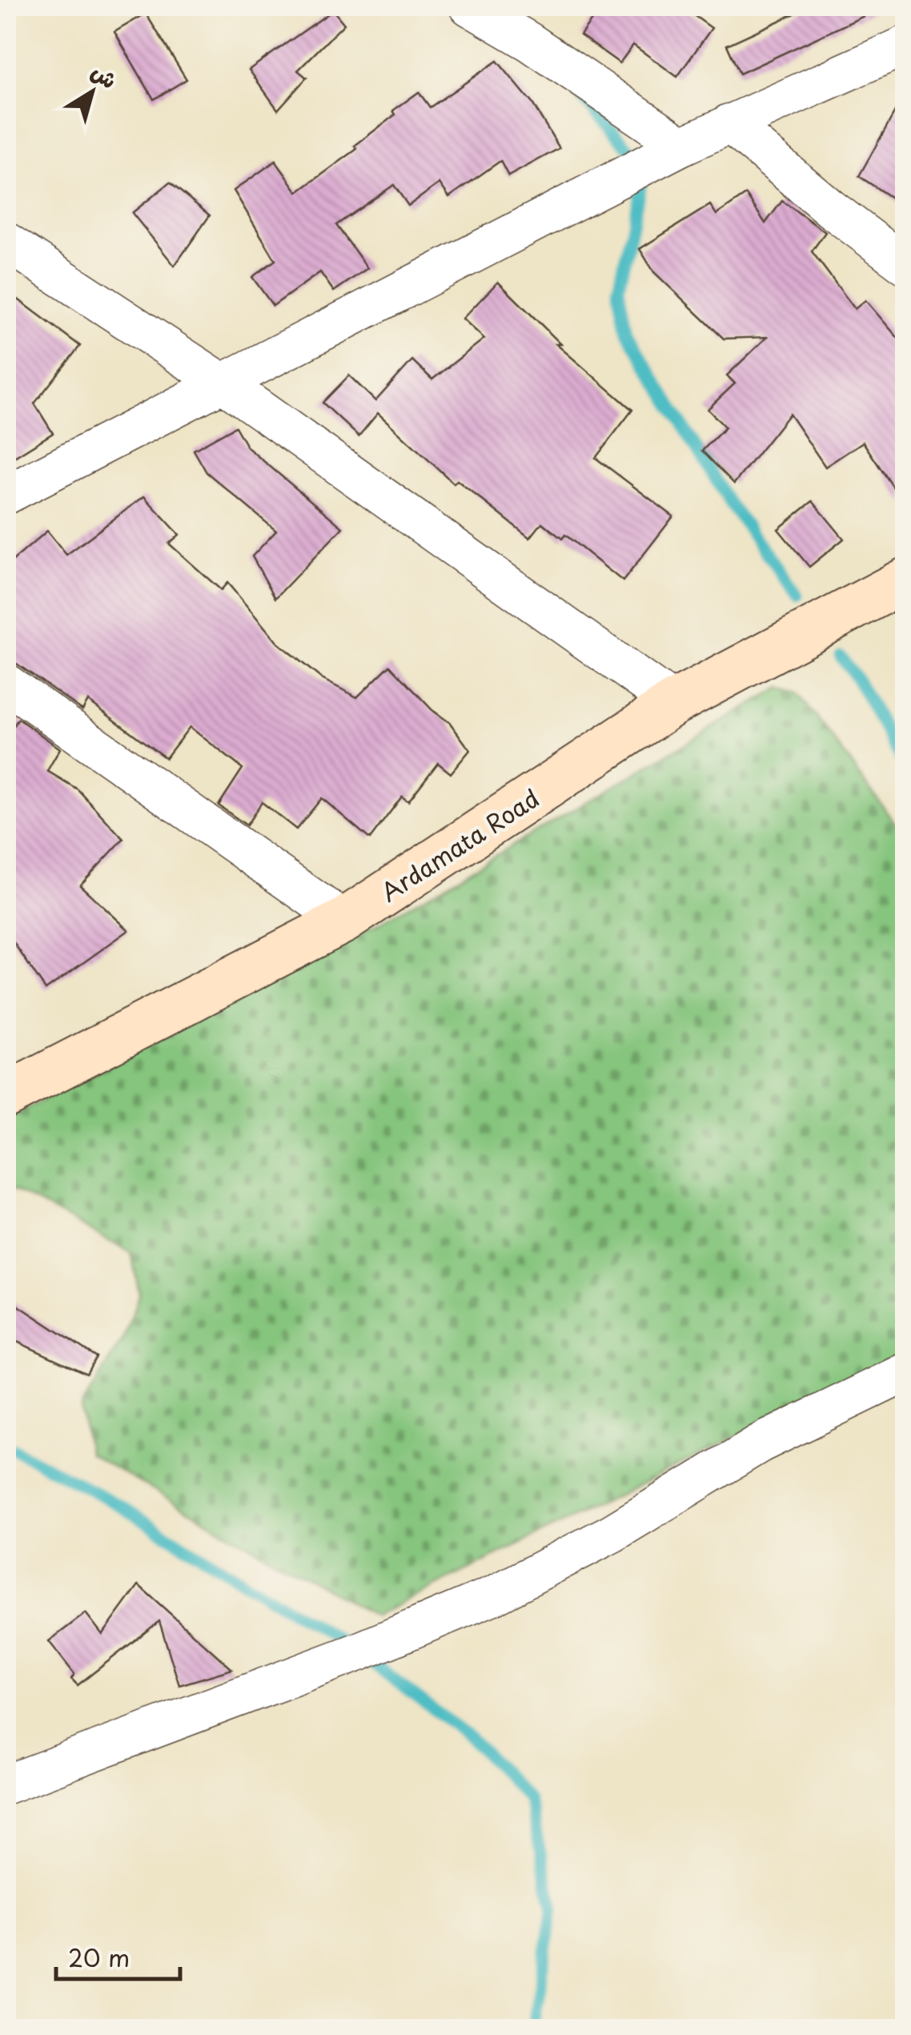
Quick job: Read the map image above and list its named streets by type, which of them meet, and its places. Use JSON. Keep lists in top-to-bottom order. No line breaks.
{"streets":{"main road":["Ardamata Road"]},"scale_bar":"20 m","north":"top right"}
